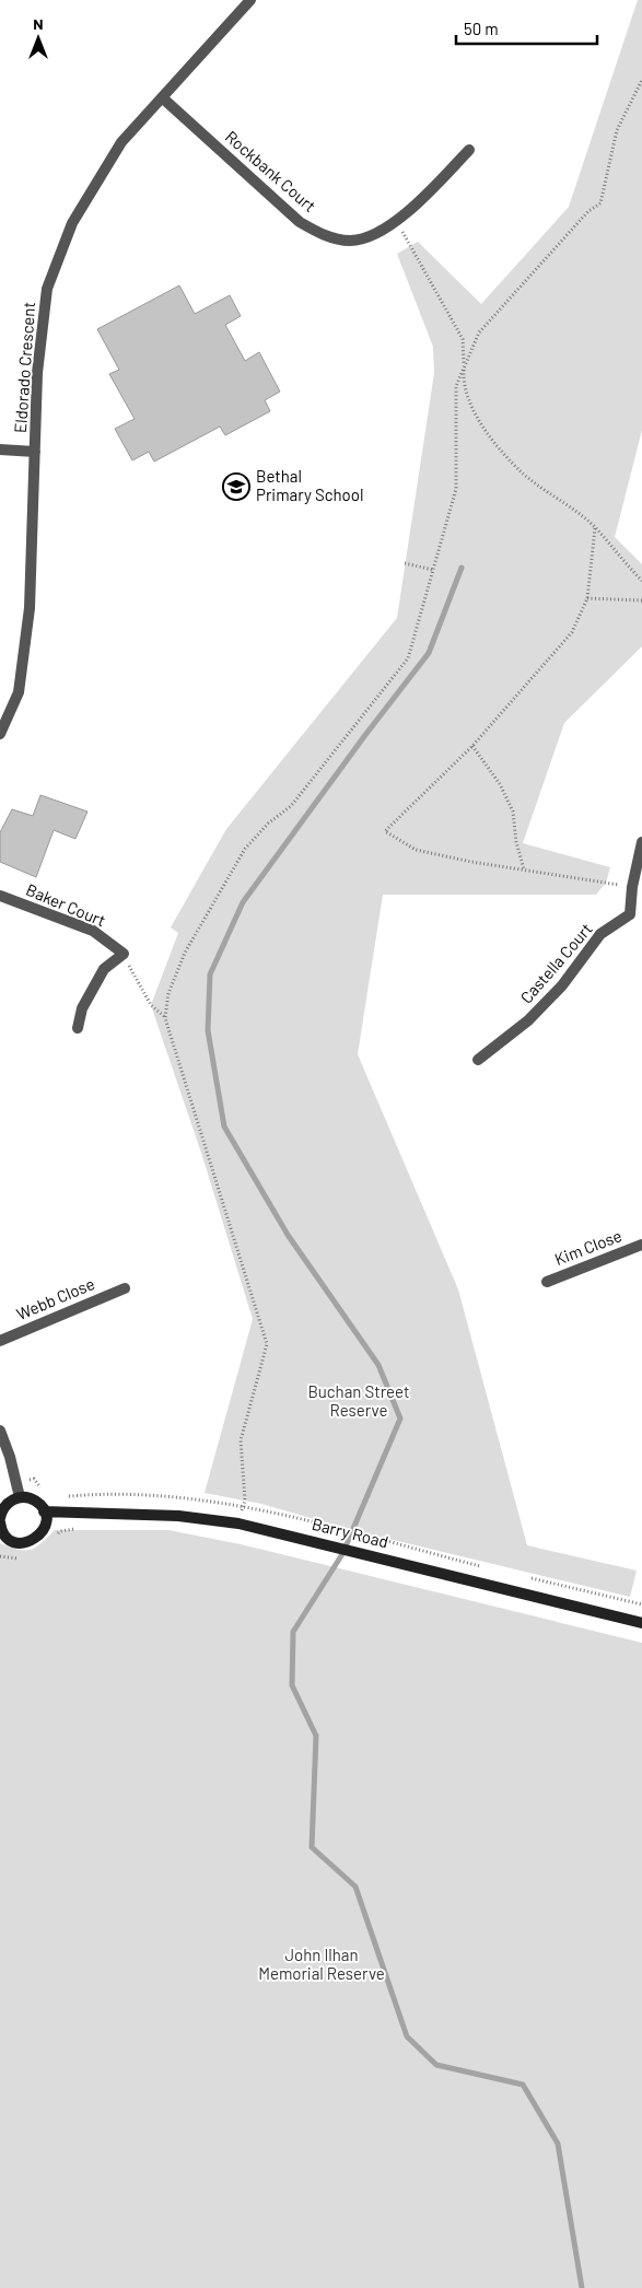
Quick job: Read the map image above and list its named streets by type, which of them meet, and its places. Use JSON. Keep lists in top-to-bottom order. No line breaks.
{"streets":{"street":["Rockbank Court","Eldorado Crescent","Baker Court","Castella Court","Kim Close","Webb Close","Barry Road"]},"crossings":[["Rockbank Court","Eldorado Crescent"]],"parks":["Buchan Street Reserve","John Ilhan Memorial Reserve"],"places":{"school or university":["Bethal Primary School"]},"scale_bar":"50 m","north":"top"}
